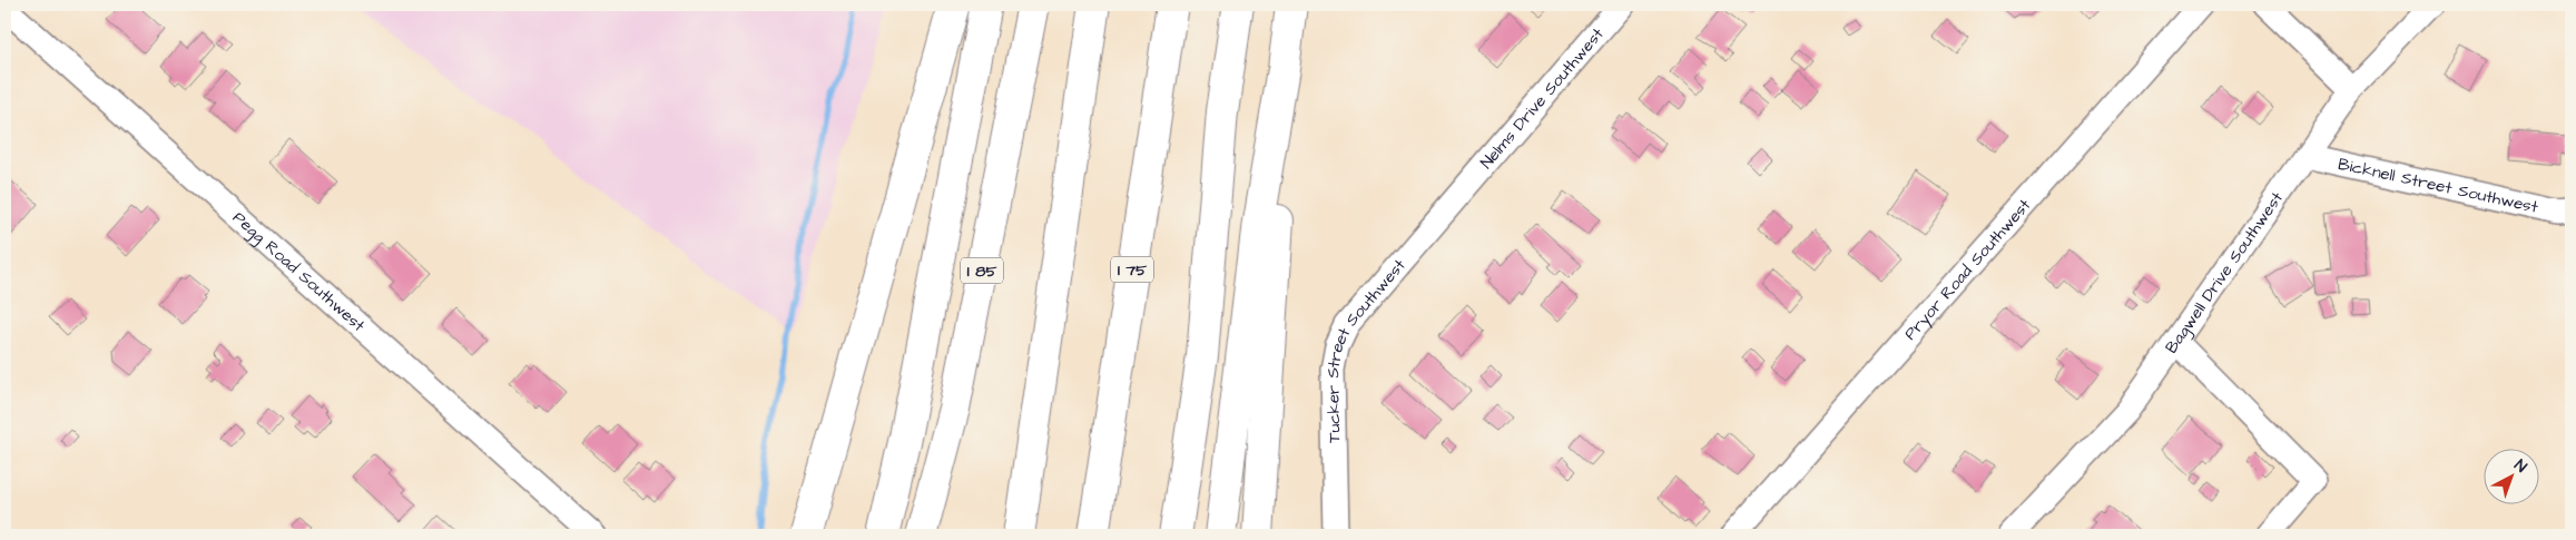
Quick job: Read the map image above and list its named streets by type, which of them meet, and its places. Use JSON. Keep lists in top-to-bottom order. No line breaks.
{"streets":{"highway":["I 75","I 85"],"street":["Nelms Drive Southwest","Bicknell Street Southwest","Pryor Road Southwest","Pegg Road Southwest","Bagwell Drive Southwest","Tucker Street Southwest"]},"crossings":[["Nelms Drive Southwest","Tucker Street Southwest"],["Bicknell Street Southwest","Bagwell Drive Southwest"]],"north":"top right"}
